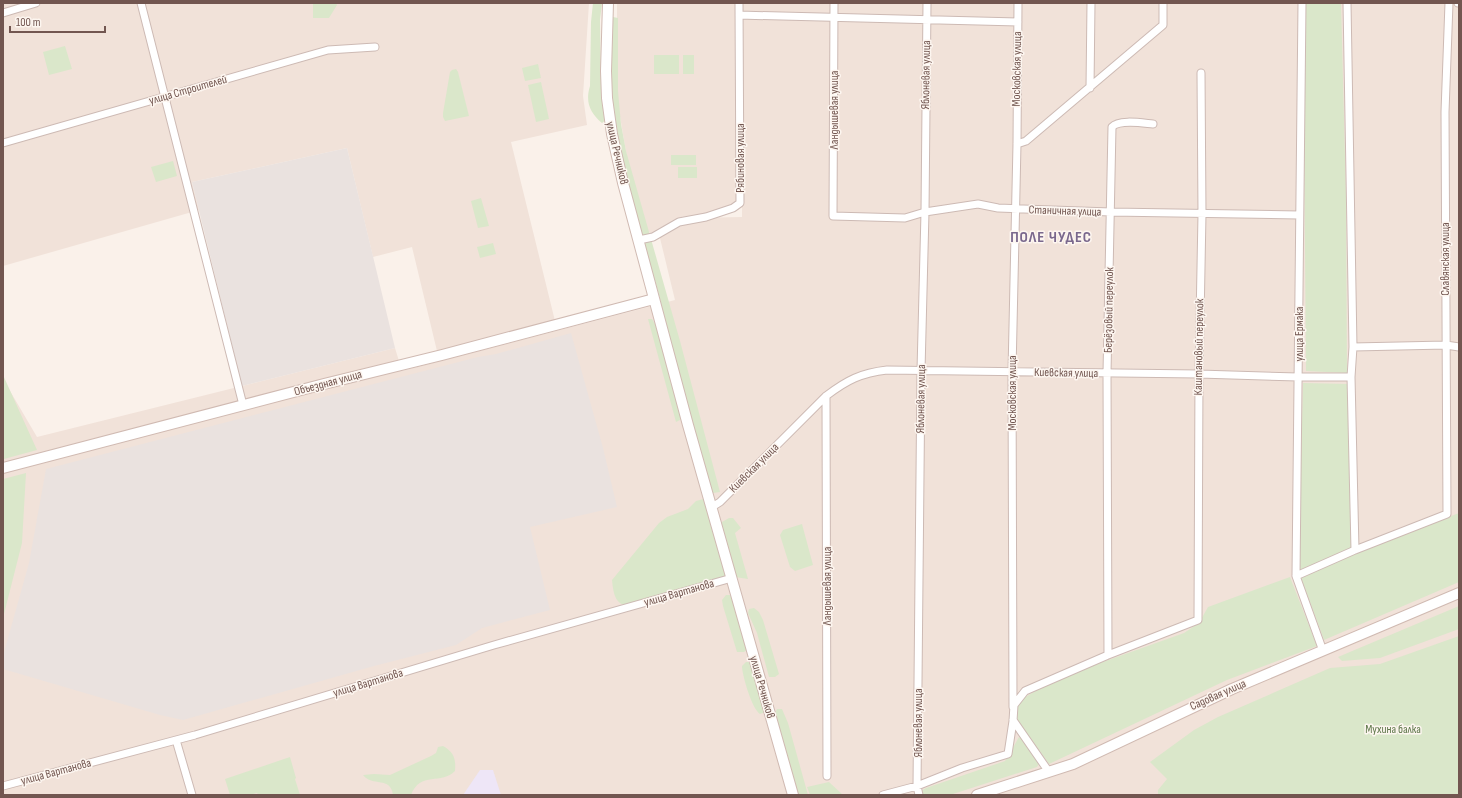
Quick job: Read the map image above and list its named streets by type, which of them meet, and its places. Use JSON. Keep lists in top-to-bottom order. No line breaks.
{"streets":{"main road":["улица Речников","Объездная улица","Садовая улица"],"street":["Московская улица","Яблоневая улица","улица Строителей","Ландышевая улица","Рябиновая улица","Станичная улица","Славянская улица","Берёзовый переулок","улица Ермака","Каштановый переулок","Киевская улица","улица Вартанова"]},"crossings":[["Московская улица","Станичная улица"],["Московская улица","Киевская улица"],["Яблоневая улица","Станичная улица"],["Яблоневая улица","Киевская улица"],["Ландышевая улица","Станичная улица"],["Ландышевая улица","Киевская улица"],["улица Речников","Рябиновая улица"],["улица Речников","Киевская улица"],["улица Речников","Объездная улица"],["улица Речников","улица Вартанова"],["Станичная улица","Берёзовый переулок"],["Станичная улица","улица Ермака"],["Станичная улица","Каштановый переулок"],["Берёзовый переулок","Каштановый переулок"],["Берёзовый переулок","Киевская улица"],["улица Ермака","Киевская улица"],["улица Ермака","Садовая улица"],["Каштановый переулок","Киевская улица"]],"districts":["ПОЛЕ ЧУДЕС"],"parks":["Мухина балка"],"scale_bar":"100 m"}
